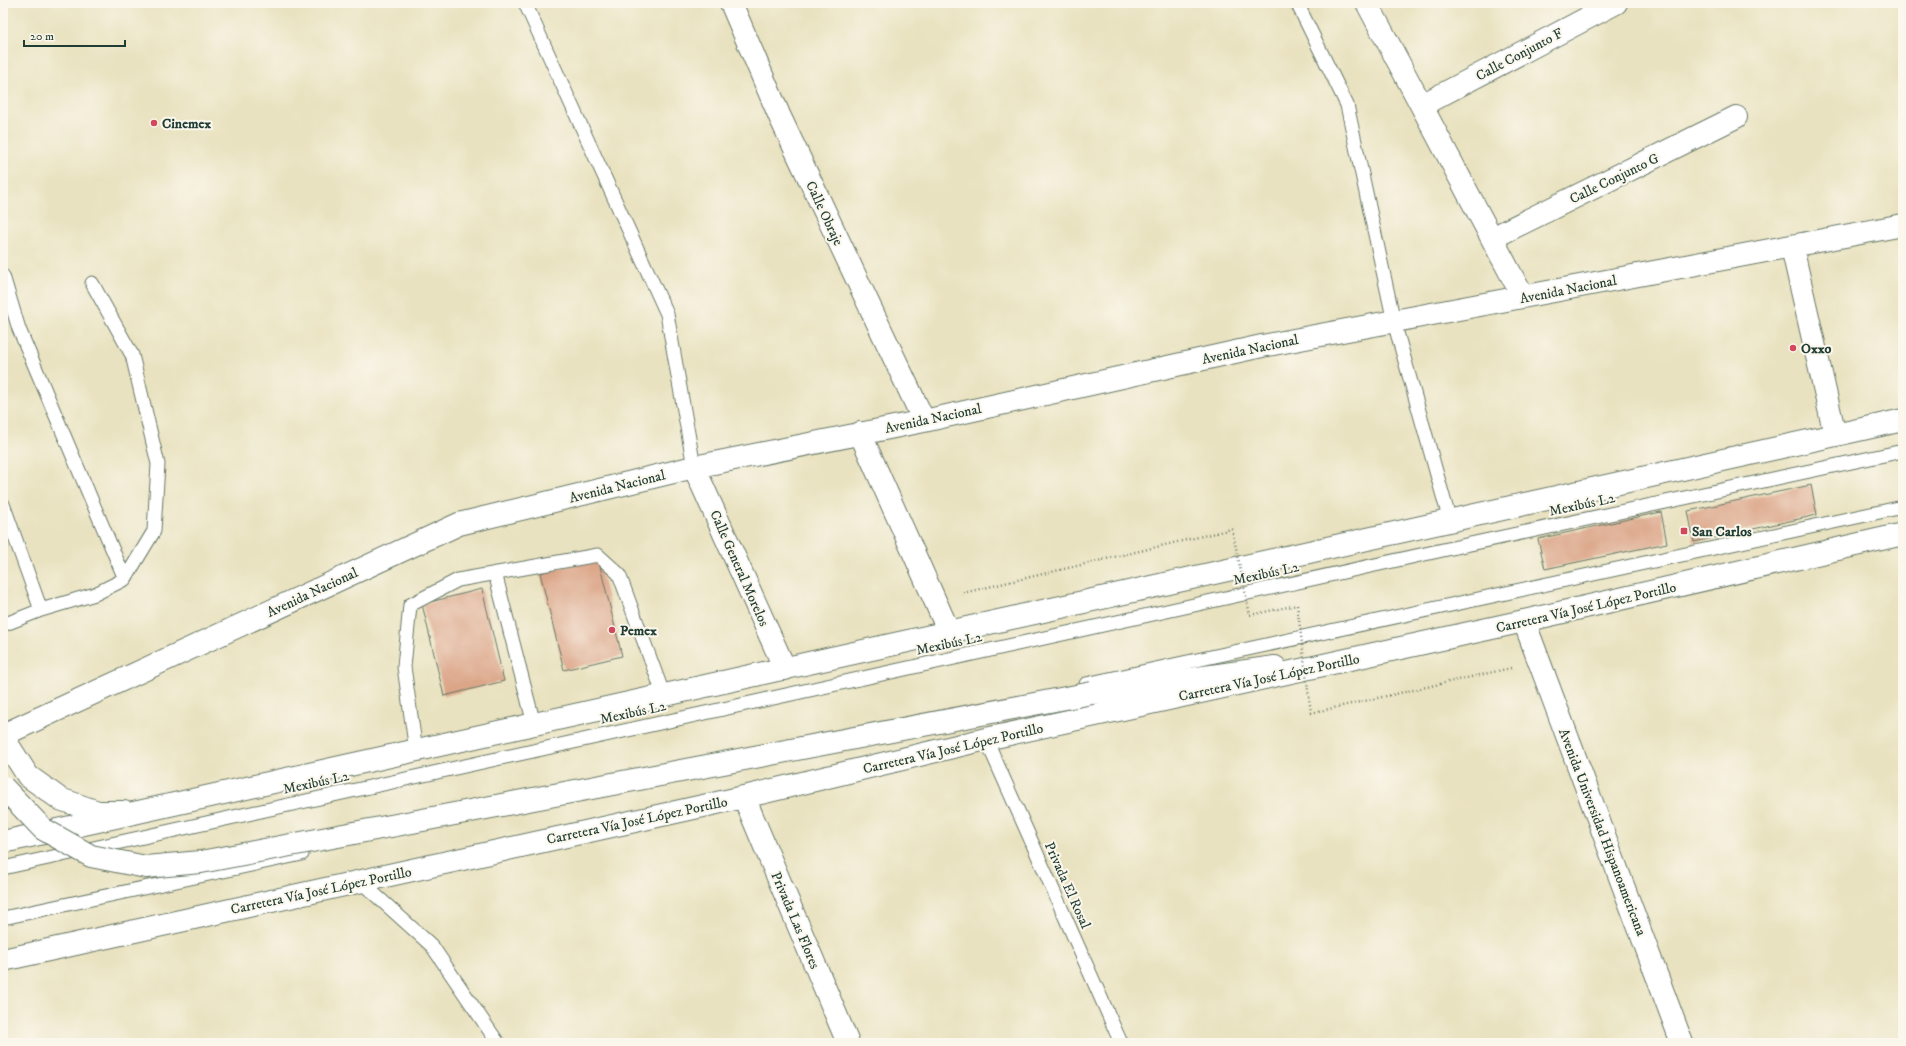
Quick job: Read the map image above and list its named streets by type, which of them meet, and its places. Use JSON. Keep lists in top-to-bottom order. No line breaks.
{"streets":{"main road":["Calle Conjunto F","Calle Conjunto G","Calle Obraje","Avenida Nacional","Calle General Morelos","Carretera Vía José López Portillo","Avenida Universidad Hispanoamericana","Privada Las Flores"],"lane":["Mexibús L2","Privada El Rosal"]},"crossings":[["Calle Obraje","Avenida Nacional"],["Avenida Nacional","Calle General Morelos"],["Carretera Vía José López Portillo","Avenida Universidad Hispanoamericana"],["Carretera Vía José López Portillo","Privada El Rosal"],["Carretera Vía José López Portillo","Privada Las Flores"]],"places":{"other":["Cinemex","Oxxo","Pemex"],"transit":["San Carlos"]},"scale_bar":"20 m"}
